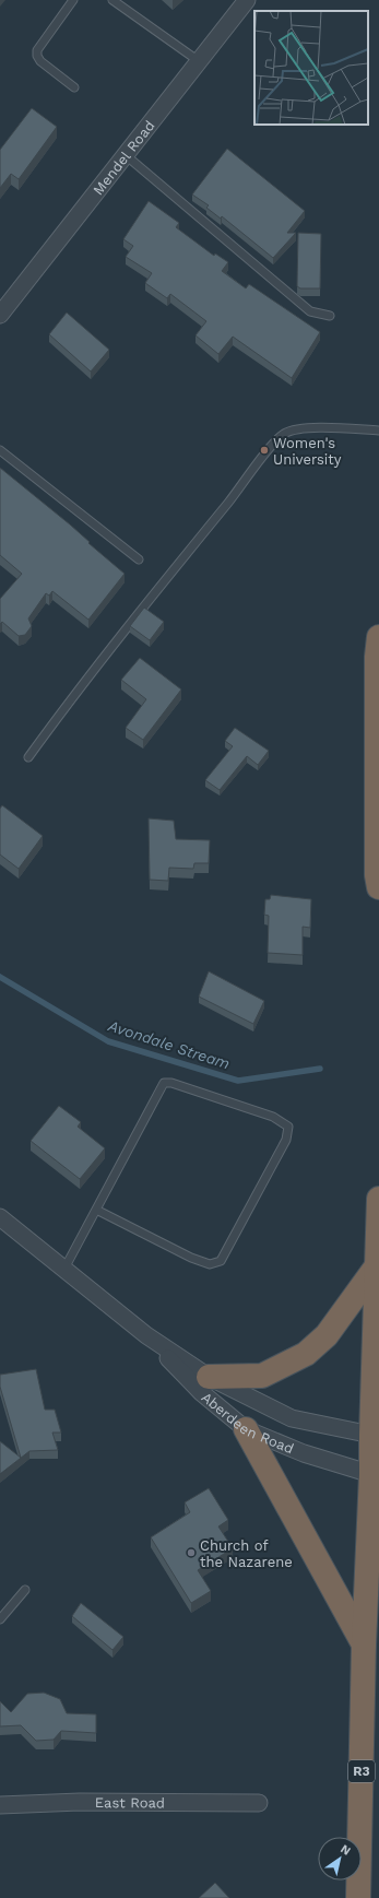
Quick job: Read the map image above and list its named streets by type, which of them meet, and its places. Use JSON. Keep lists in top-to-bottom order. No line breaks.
{"streets":{"highway":["R3"],"street":["Mendel Road","Aberdeen Road","East Road"]},"crossings":[["Aberdeen Road","R3"]],"water":["Avondale Stream"],"places":["Women's University","Church of the Nazarene"],"north":"top right"}
